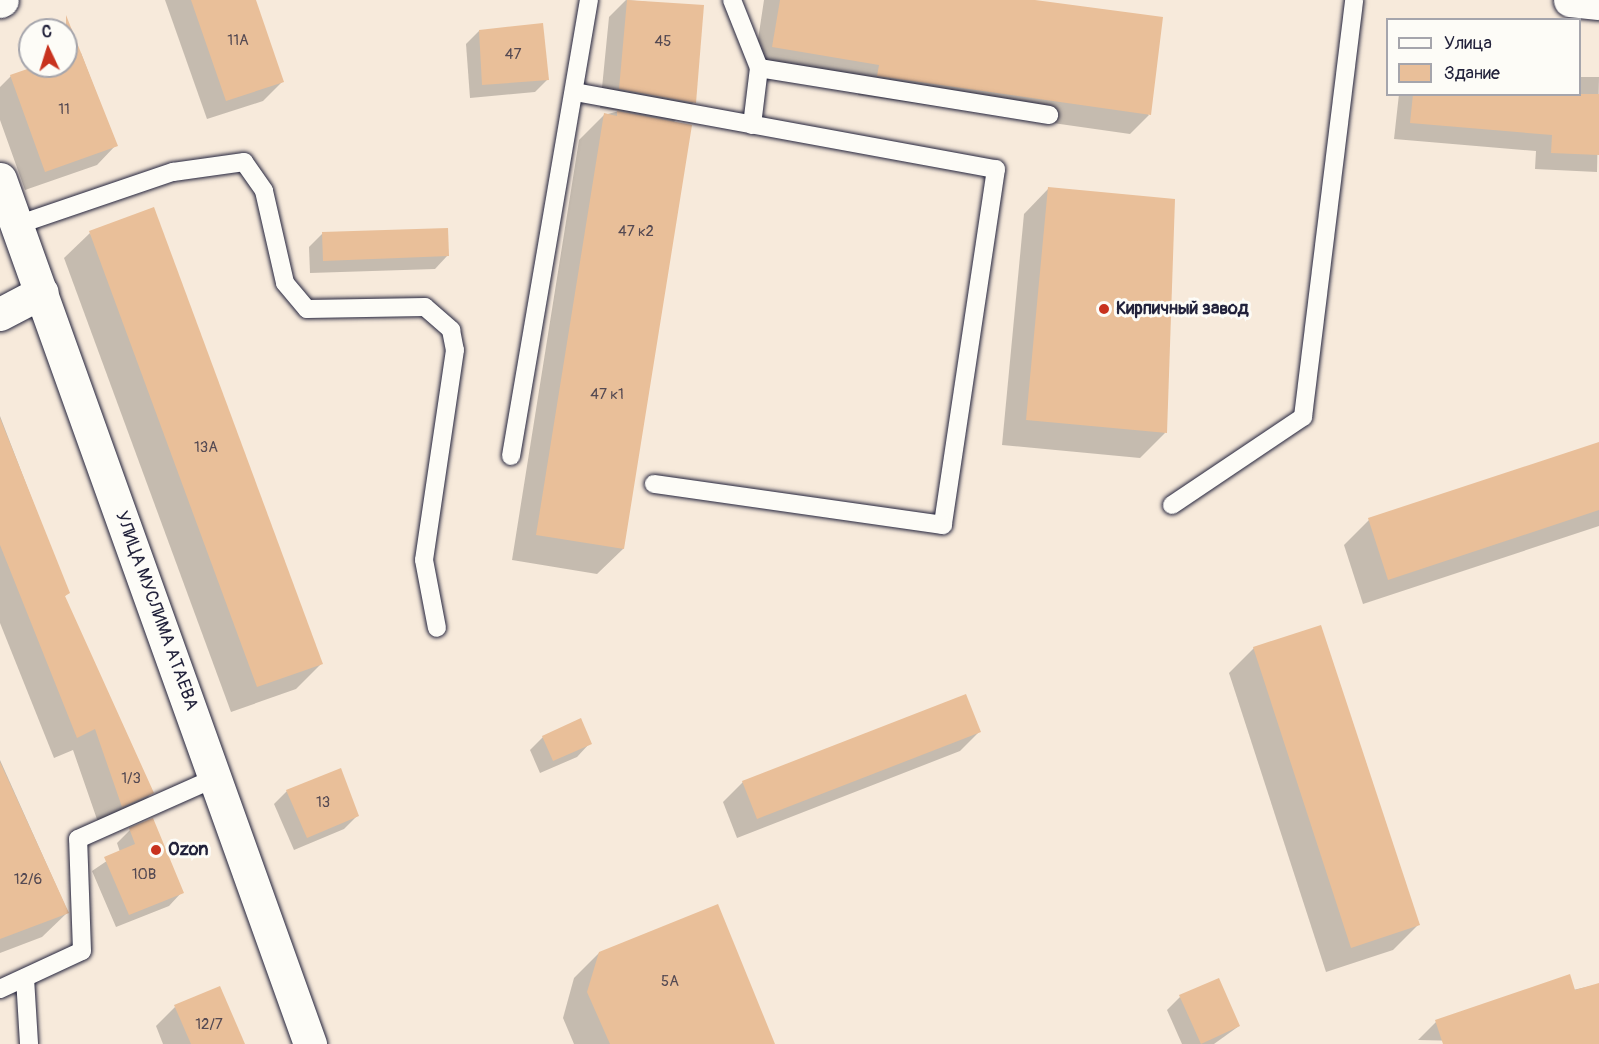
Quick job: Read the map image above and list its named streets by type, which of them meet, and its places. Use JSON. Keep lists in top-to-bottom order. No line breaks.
{"streets":{"street":["УЛИЦА МУСЛИМА АТАЕВА"]},"places":["Кирпичный завод","Ozon"],"house_numbers":["11А","45","47","11","47 к2","47 к1","13А","1/3","13","10В","12/6","5А","12/7"],"legend":["Улица","Здание"],"north":"top"}
